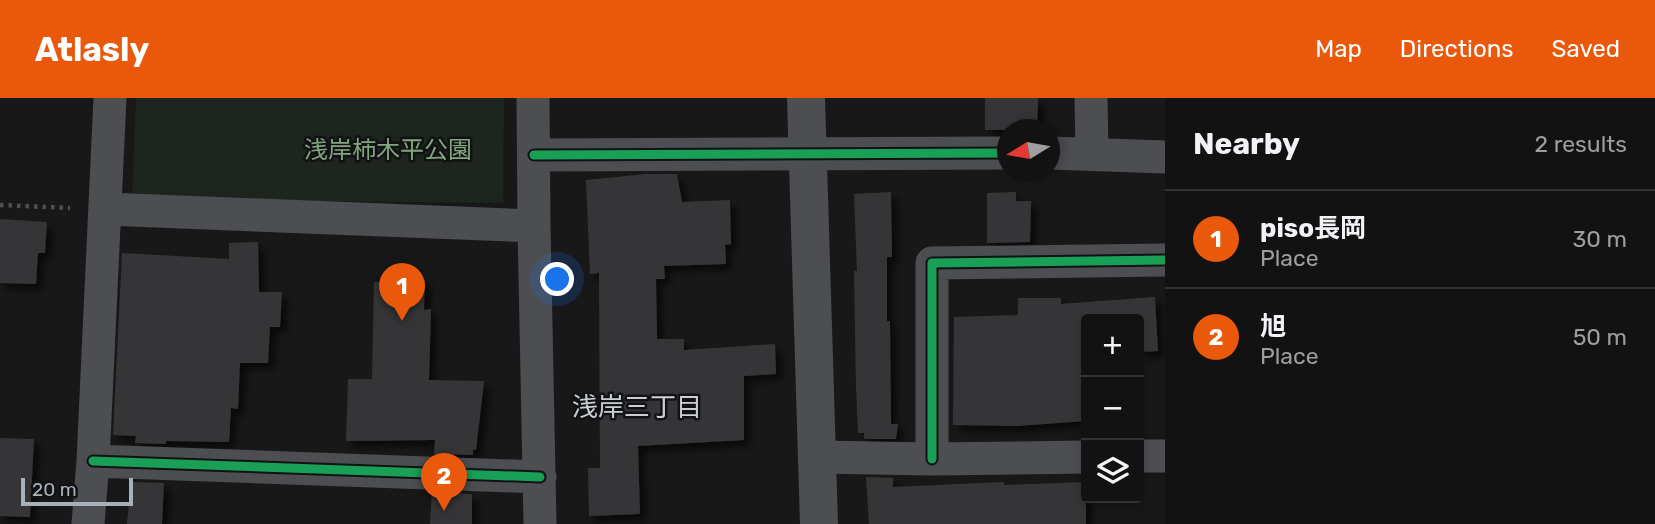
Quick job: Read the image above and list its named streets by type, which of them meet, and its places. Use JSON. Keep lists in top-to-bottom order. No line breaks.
{"districts":["浅岸三丁目"],"parks":["浅岸柿木平公園"],"scale_bar":"20 m","north":"left","page":{"header":"Atlasly","nav":["Map","Directions","Saved"],"heading":["Nearby","2 results"],"list":[{"mark":"1","name":"piso長岡","note":"Place","value":"30 m"},{"mark":"2","name":"旭","note":"Place","value":"50 m"}],"pins":["1","2"],"map_buttons":["+","−"],"scale":"20 m"}}
